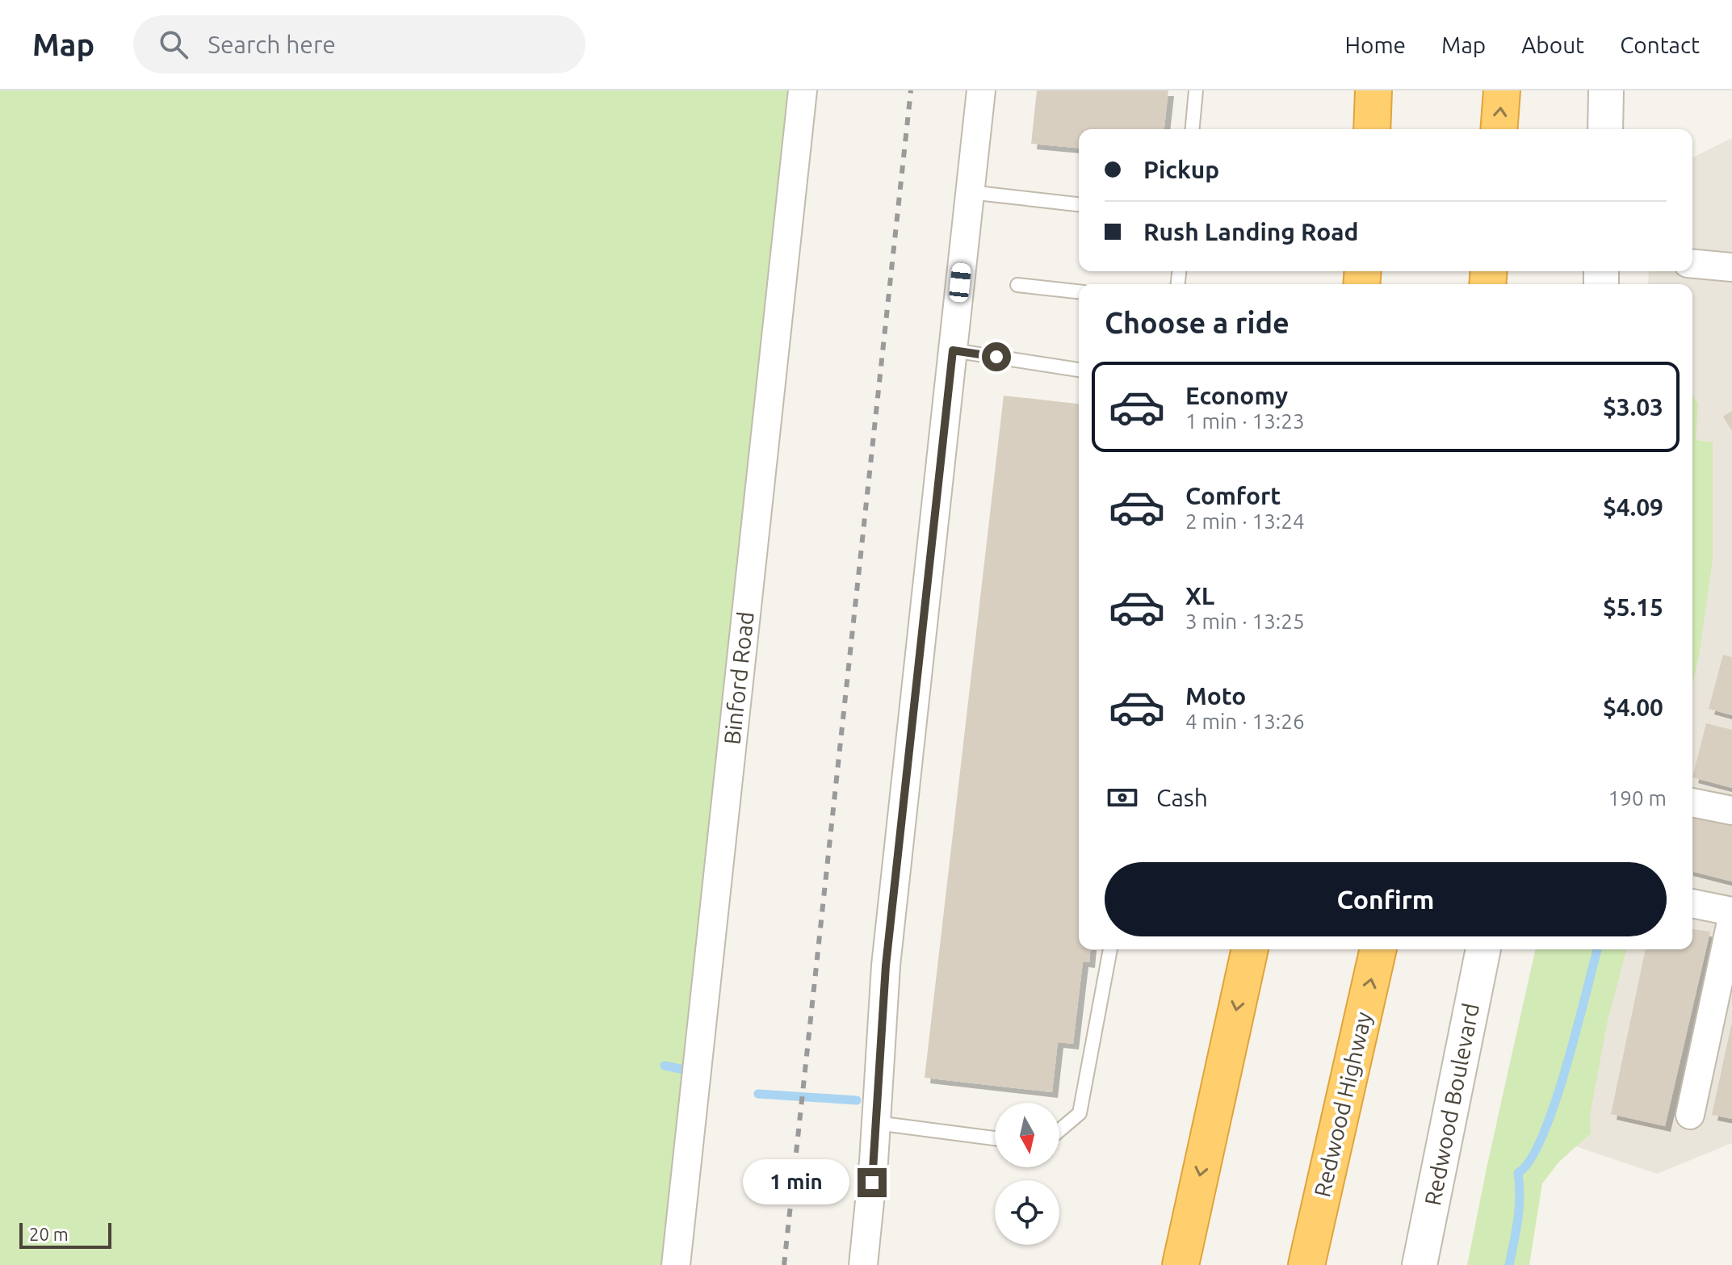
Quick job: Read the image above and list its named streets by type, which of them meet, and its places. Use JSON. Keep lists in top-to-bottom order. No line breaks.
{"streets":{"highway":["Redwood Highway"],"street":["Binford Road","Redwood Boulevard"]},"scale_bar":"20 m","north":"bottom","page":{"header":"Map","search":"Search here","nav":["Home","Map","About","Contact"],"banner":["Pickup","Rush Landing Road"],"heading":"Choose a ride","list":[{"name":"Economy","note":"1 min · 13:23","value":"$3.03"},{"name":"Comfort","note":"2 min · 13:24","value":"$4.09"},{"name":"XL","note":"3 min · 13:25","value":"$5.15"},{"name":"Moto","note":"4 min · 13:26","value":"$4.00"}],"pay":["Cash","190 m"],"buttons":"Confirm","bubble":"1 min","scale":"20 m"}}
